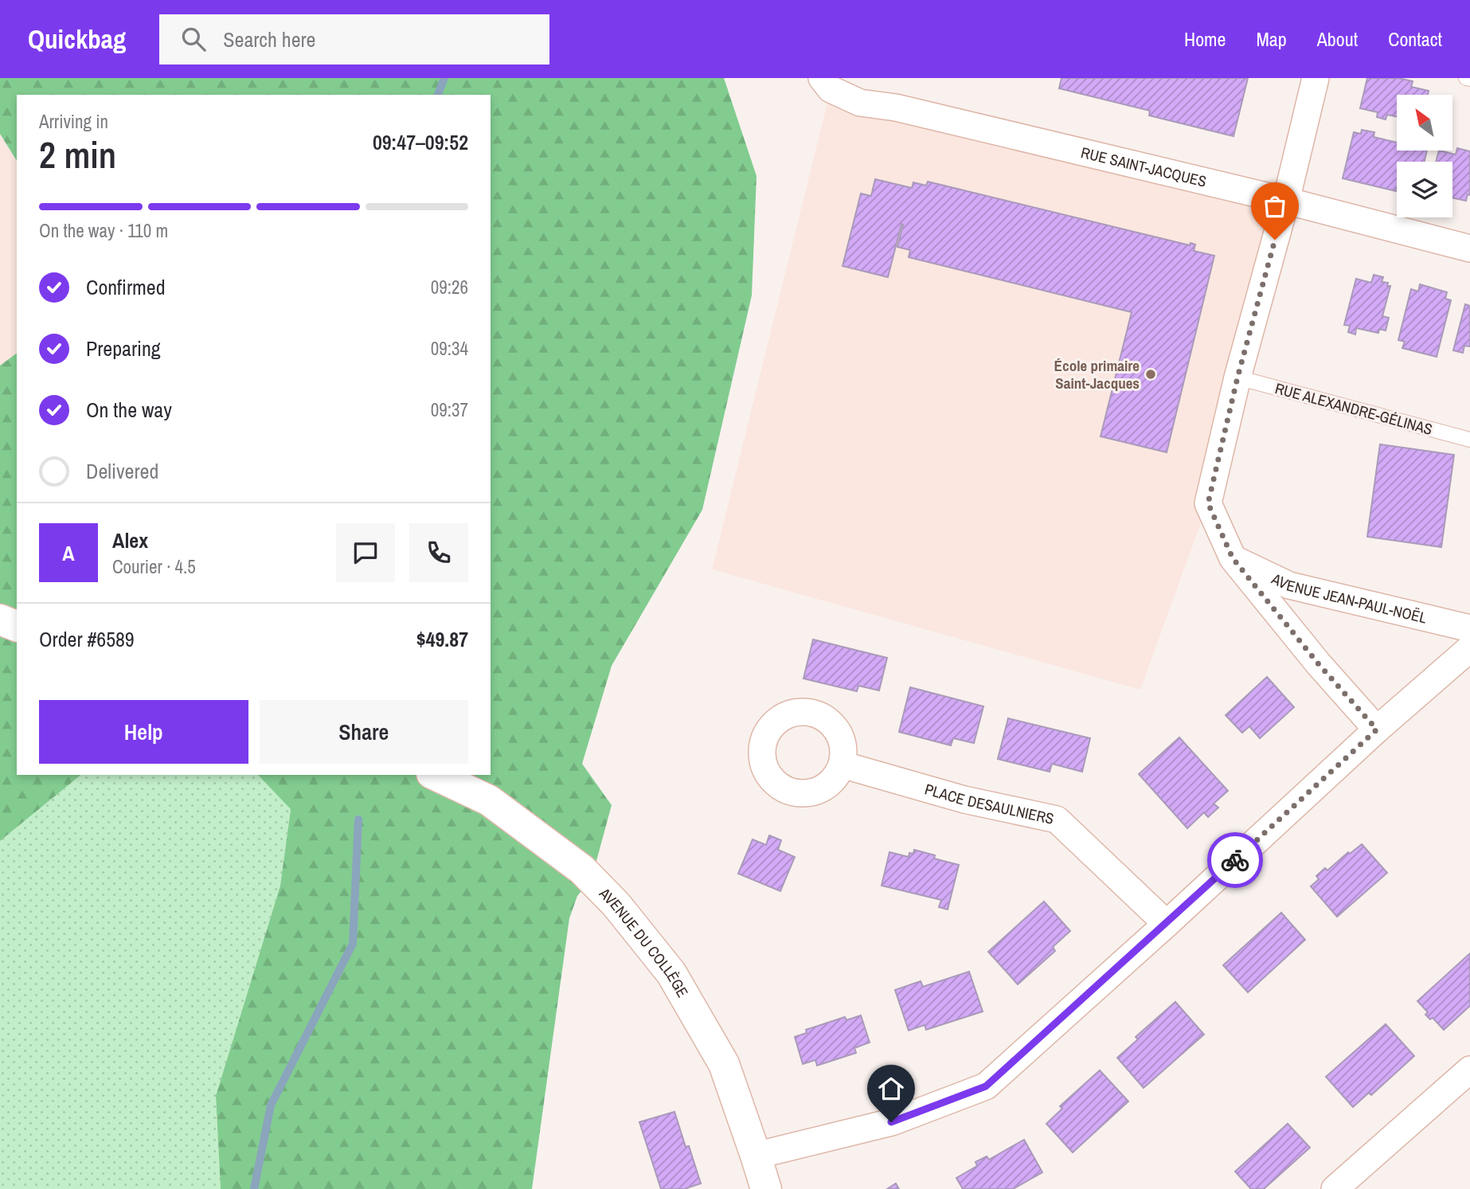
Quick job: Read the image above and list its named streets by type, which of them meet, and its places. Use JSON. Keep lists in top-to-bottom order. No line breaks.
{"streets":{"street":["RUE SAINT-JACQUES","AVENUE JEAN-PAUL-NOËL","PLACE DESAULNIERS","AVENUE DU COLLÈGE"],"lane":["RUE ALEXANDRE-GÉLINAS"]},"places":["École primaire Saint-Jacques"],"north":"top left","page":{"header":"Quickbag","search":"Search here","nav":["Home","Map","About","Contact"],"heading":["2 min","Arriving in","09:47–09:52"],"panel":["Alex","Courier · 4.5","Order #6589","$49.87"],"bar":"On the way · 110 m","list":[["Confirmed","09:26"],["Preparing","09:34"],["On the way","09:37"],"Delivered"],"round":"A","buttons":["Help","Share"]}}
